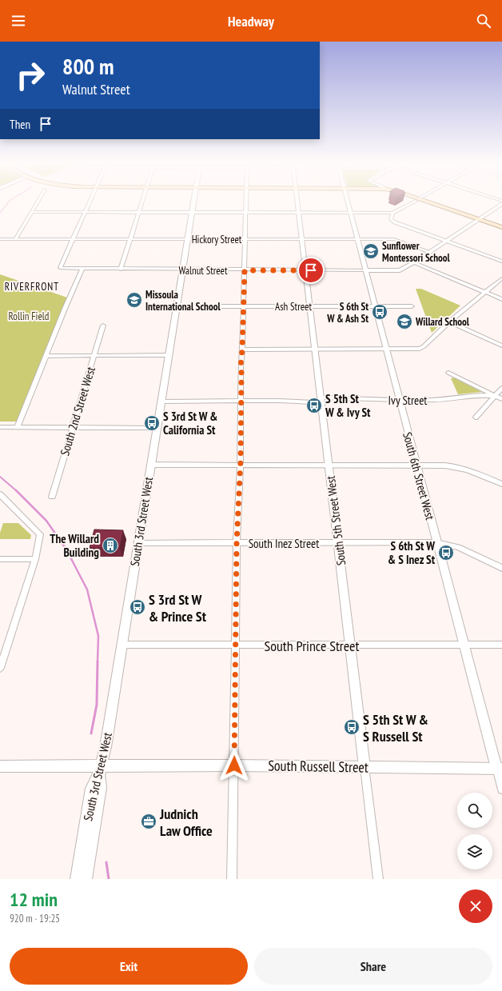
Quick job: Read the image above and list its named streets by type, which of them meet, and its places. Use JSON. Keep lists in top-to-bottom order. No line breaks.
{"streets":{"main road":["South 3rd Street West","South Russell Street"],"street":["Hickory Street","Walnut Street","Ash Street","Ivy Street","South 2nd Street West","South 6th Street West","South 5th Street West","South Inez Street","South Prince Street"]},"crossings":[["Hickory Street","Walnut Street"],["Hickory Street","South 6th Street West"],["Hickory Street","South 5th Street West"],["Hickory Street","South 3rd Street West"],["Walnut Street","South 6th Street West"],["Walnut Street","South 5th Street West"],["Walnut Street","South 3rd Street West"],["Ash Street","South 6th Street West"],["Ash Street","South 5th Street West"],["Ash Street","South 3rd Street West"],["Ivy Street","South 6th Street West"],["Ivy Street","South 5th Street West"],["South 6th Street West","South Inez Street"],["South 6th Street West","South Prince Street"],["South 6th Street West","South Russell Street"],["South 5th Street West","South Inez Street"],["South 5th Street West","South Prince Street"],["South 5th Street West","South Russell Street"],["South 3rd Street West","South Inez Street"],["South 3rd Street West","South Prince Street"],["South 3rd Street West","South Russell Street"]],"districts":["RIVERFRONT"],"parks":["Rollin Field"],"places":{"school or university":["Sunflower Montessori School","Missoula International School","Willard School"],"bus stop":["S 6th St W & Ash St","S 5th St W & Ivy St","S 3rd St W & California St","S 6th St W & S Inez St","S 3rd St W & Prince St","S 5th St W & S Russell St"],"building":["The Willard Building"],"office":["Judnich Law Office"]},"page":{"header":"Headway","turn":["800 m","Walnut Street"],"then":"Then","heading":["12 min","920 m · 19:25"],"buttons":["Exit","Share"]}}
